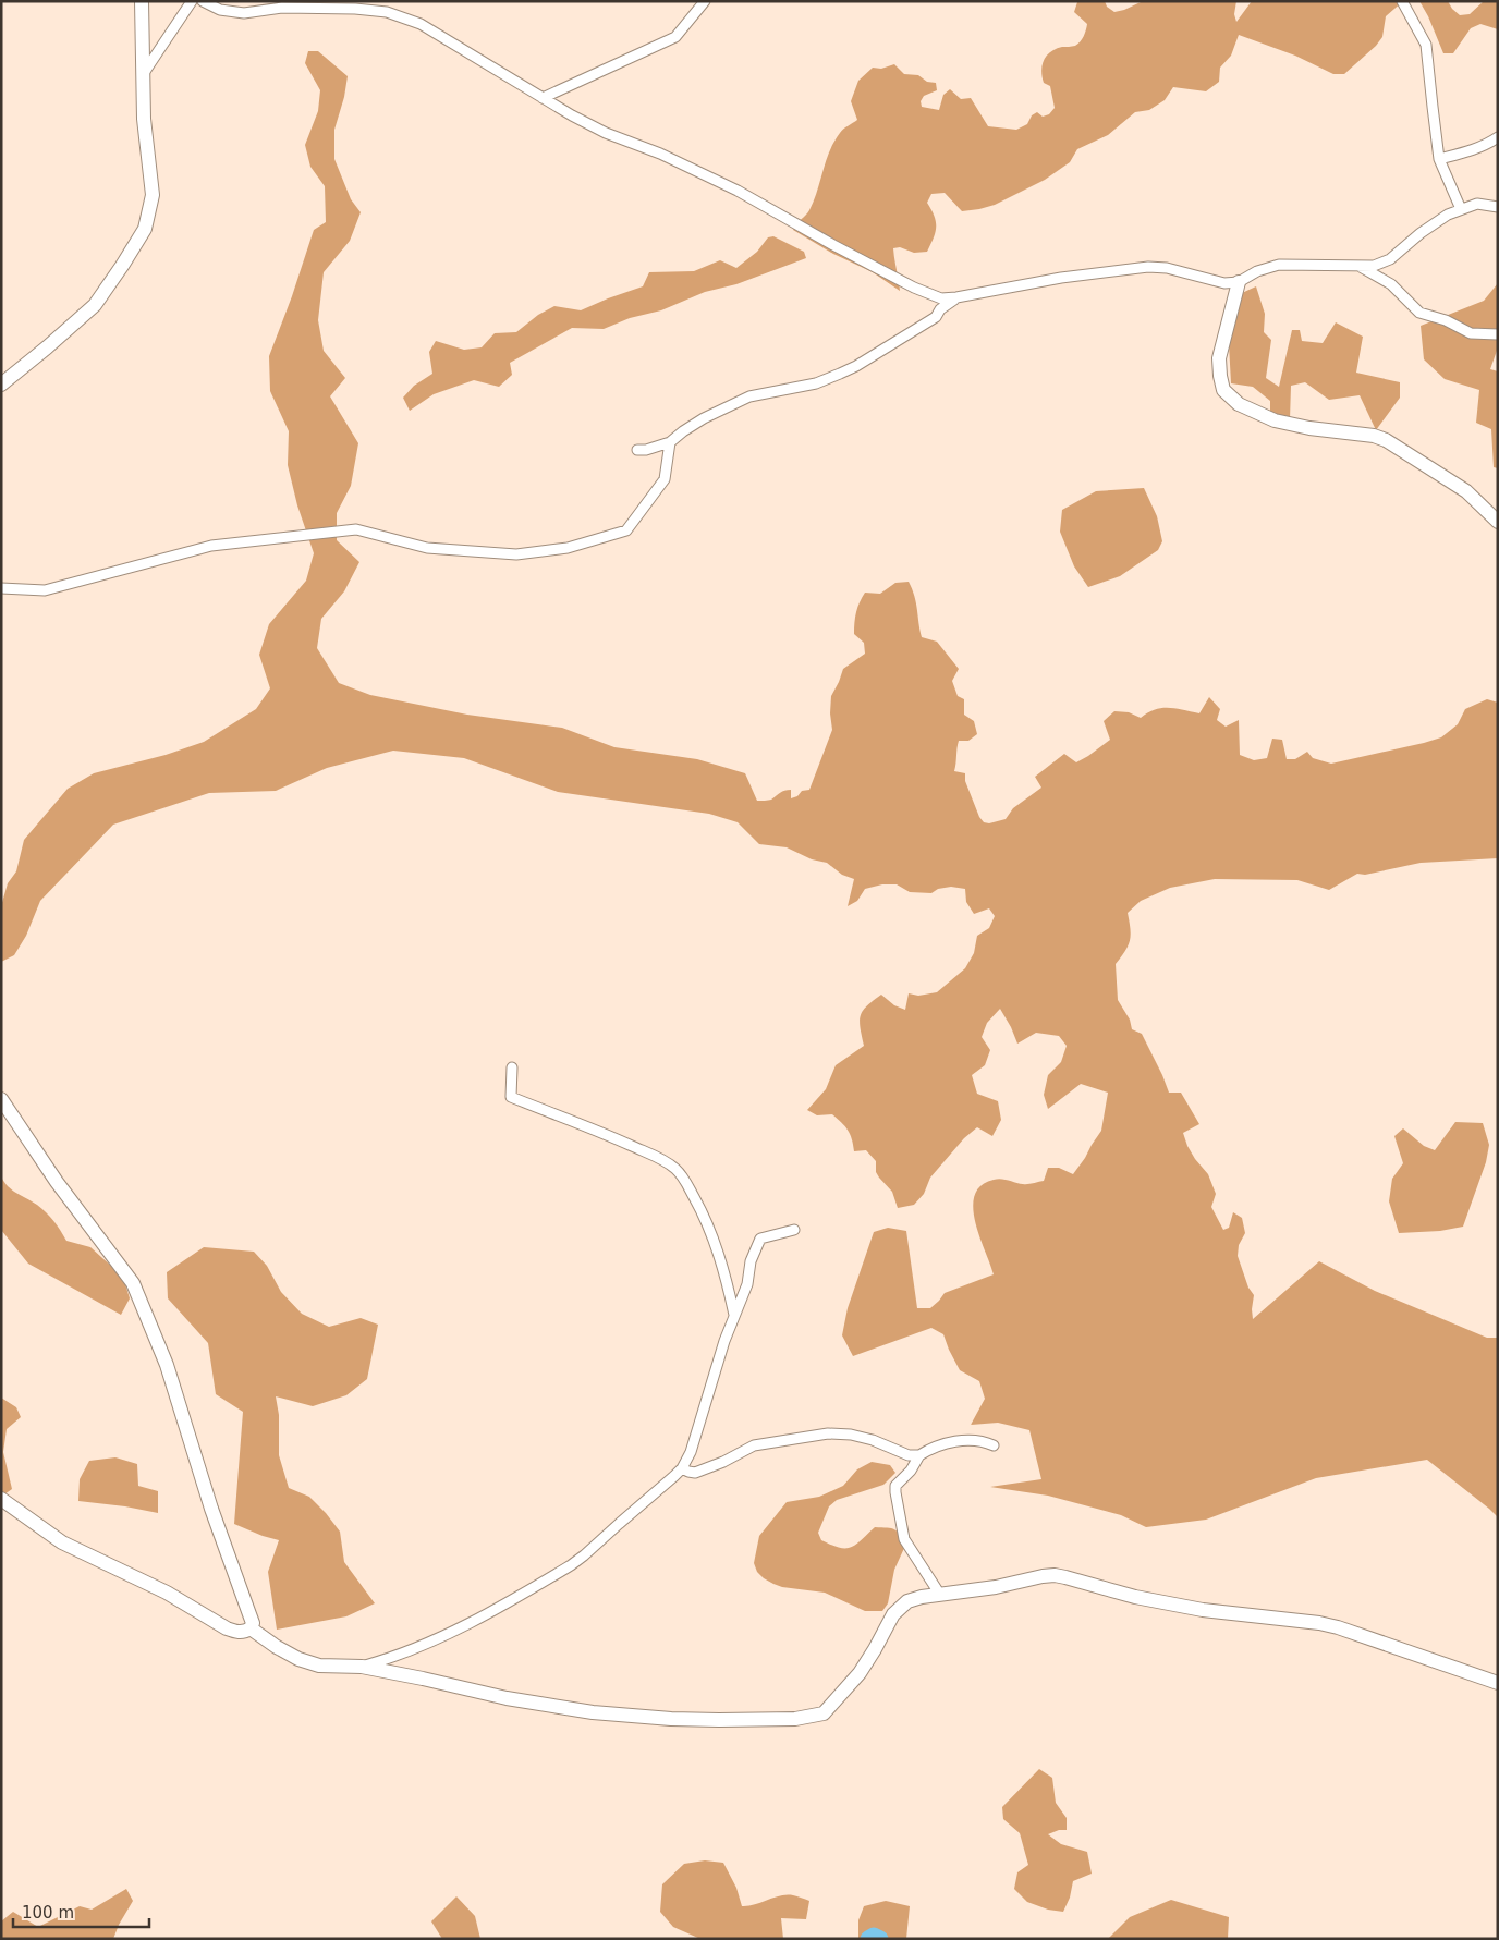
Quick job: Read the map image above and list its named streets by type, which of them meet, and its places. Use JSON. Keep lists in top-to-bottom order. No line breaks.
{"scale_bar":"100 m"}
